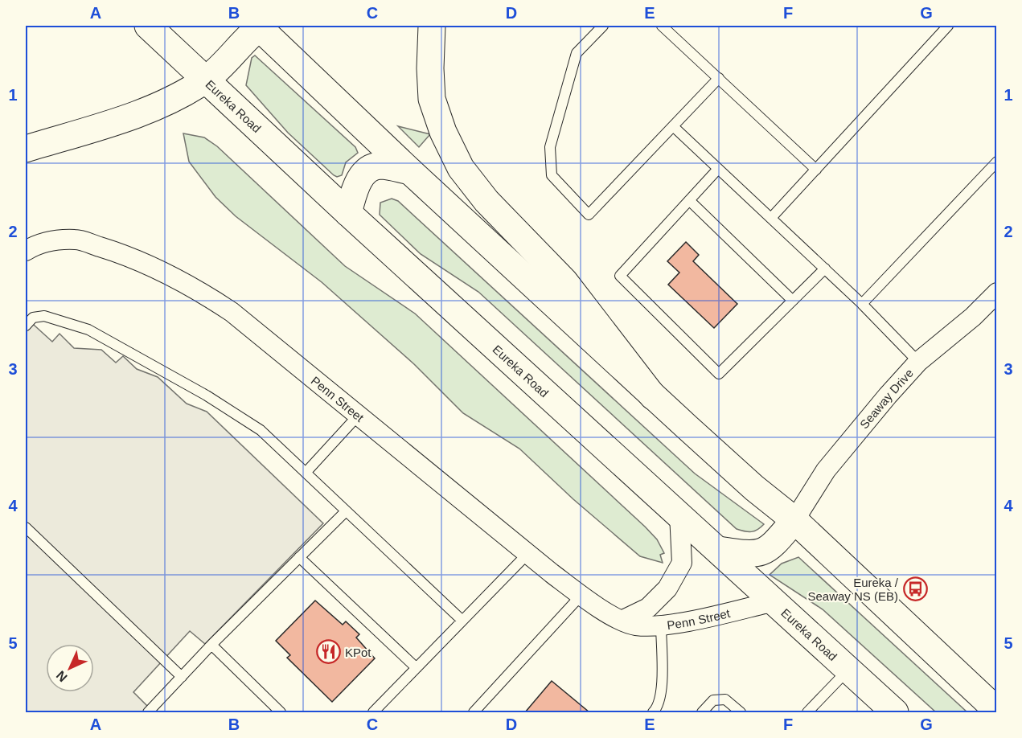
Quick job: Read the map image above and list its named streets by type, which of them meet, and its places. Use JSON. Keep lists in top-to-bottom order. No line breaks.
{"streets":{"main road":["Eureka Road"],"street":["Penn Street","Seaway Drive"]},"crossings":[["Eureka Road","Penn Street"]],"places":{"bus stop":["Eureka / Seaway NS (EB)"],"restaurant":["KPot"]},"north":"bottom left","grid":{"columns":["A","B","C","D","E","F","G"],"rows":["1","2","3","4","5"]}}
